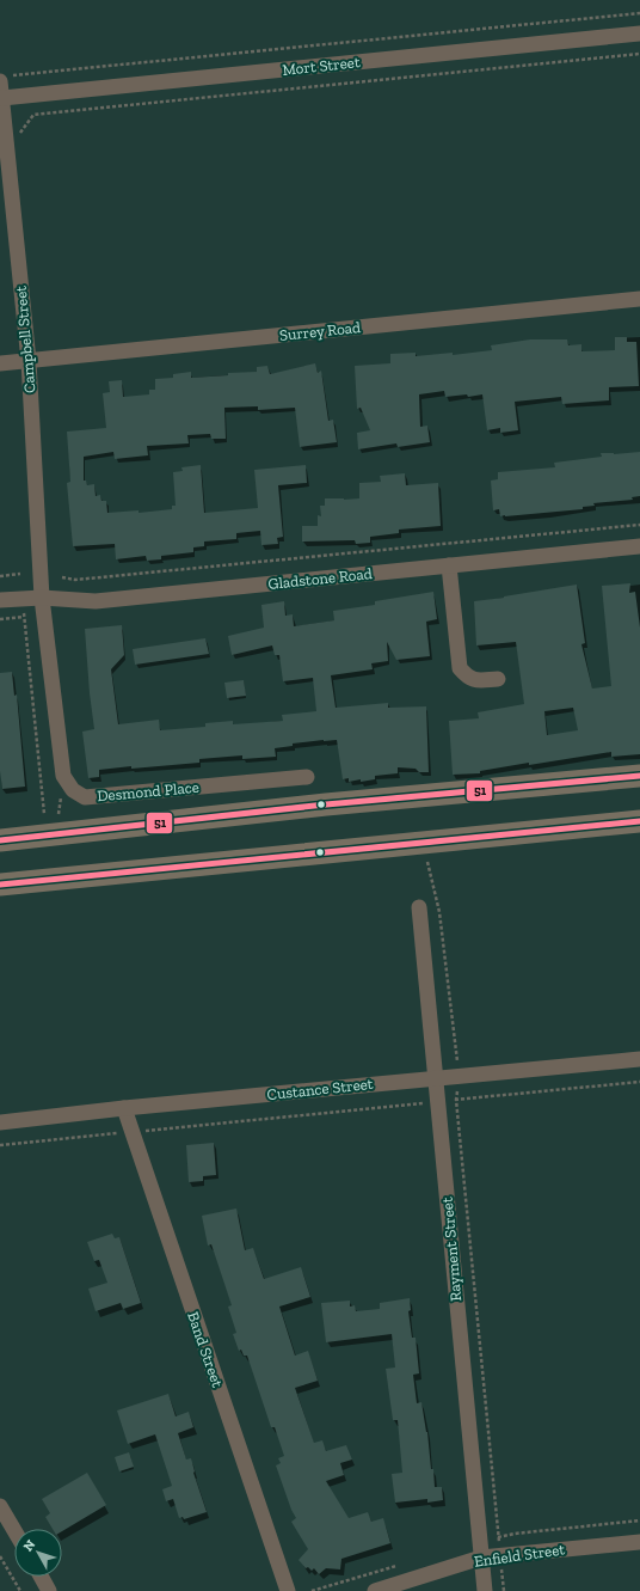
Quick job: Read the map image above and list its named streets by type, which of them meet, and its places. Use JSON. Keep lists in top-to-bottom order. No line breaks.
{"streets":{"street":["Mort Street","Surrey Road","Campbell Street","Gladstone Road","Desmond Place","Custance Street","Rayment Street","Band Street","Enfield Street"]},"crossings":[["Mort Street","Campbell Street"],["Surrey Road","Campbell Street"],["Campbell Street","Gladstone Road"],["Campbell Street","Desmond Place"],["Gladstone Road","Desmond Place"],["Custance Street","Rayment Street"],["Custance Street","Band Street"],["Rayment Street","Enfield Street"]],"lines":["transit line 51"],"north":"top left"}
